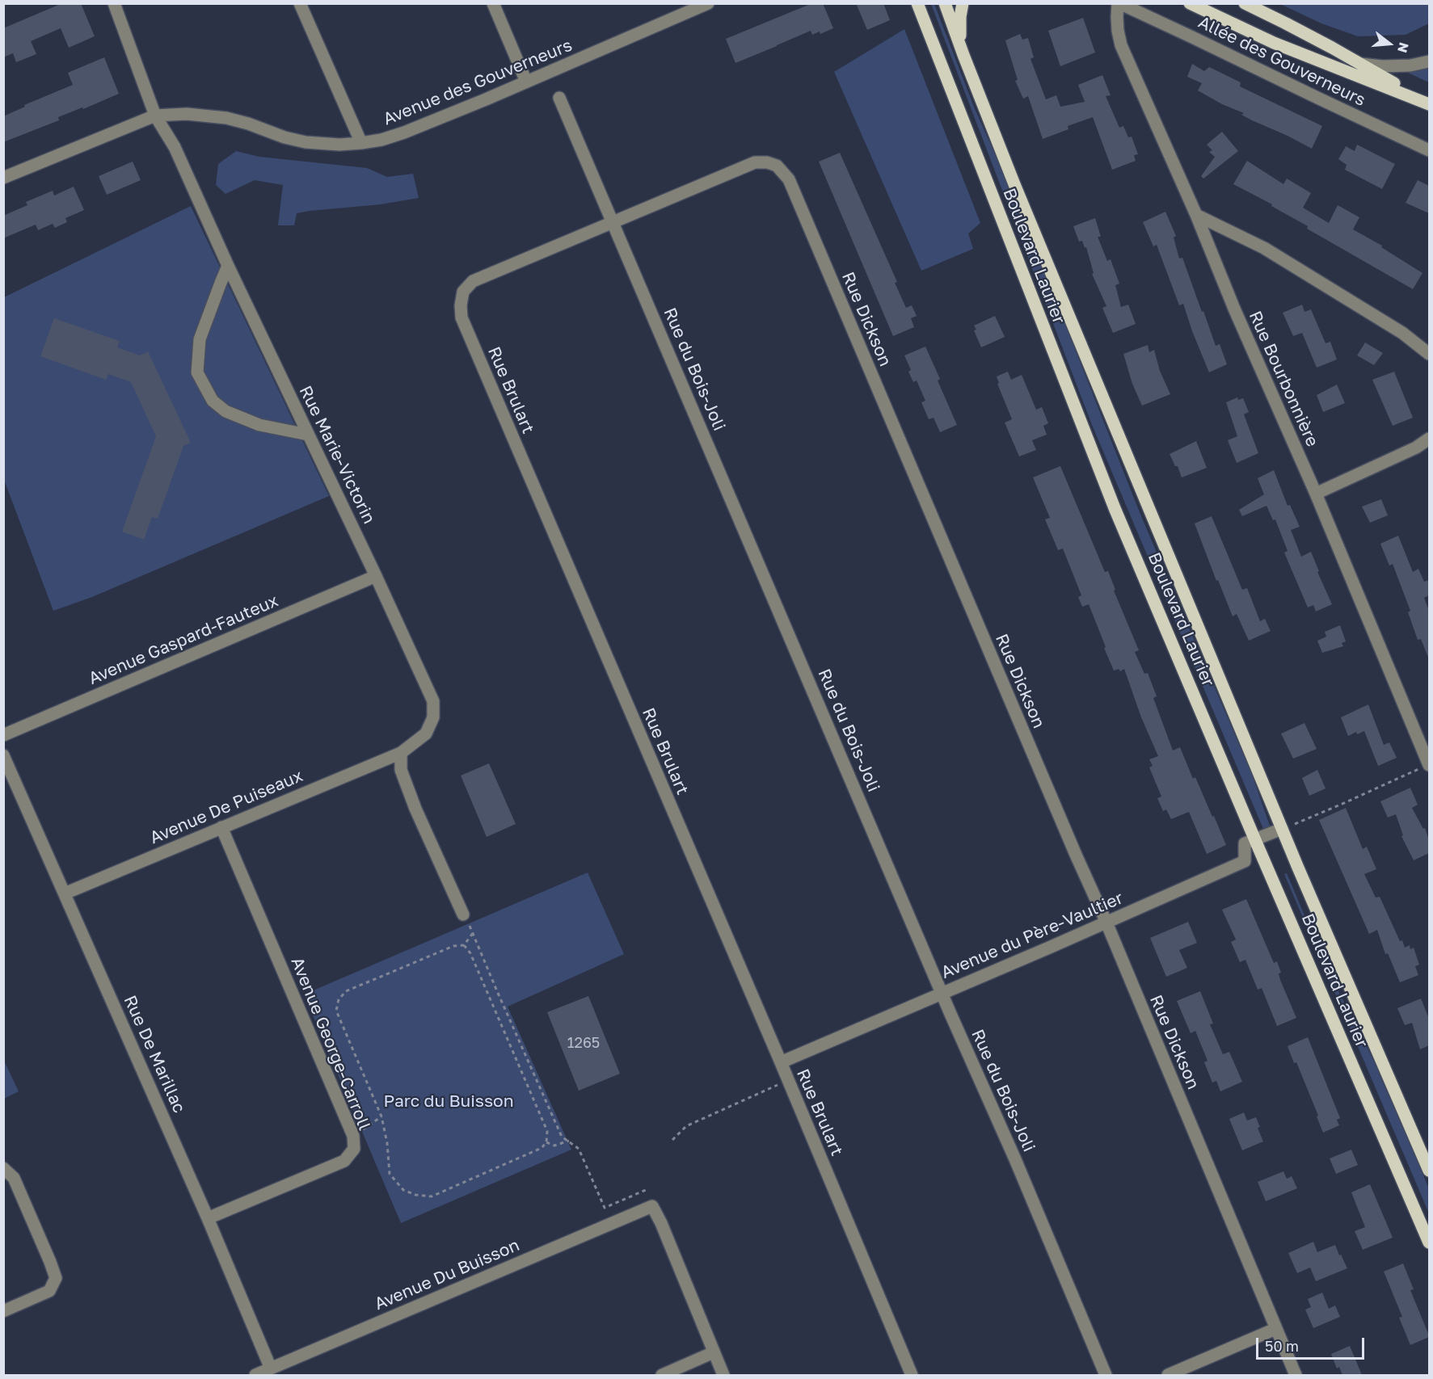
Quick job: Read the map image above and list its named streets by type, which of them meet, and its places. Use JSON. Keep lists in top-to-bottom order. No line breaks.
{"streets":{"main road":["Boulevard Laurier"],"street":["Allée des Gouverneurs","Avenue des Gouverneurs","Rue Dickson","Rue du Bois-Joli","Rue Bourbonnière","Rue Brulart","Rue Marie-Victorin","Avenue Gaspard-Fauteux","Avenue De Puiseaux","Avenue du Père-Vaultier","Avenue George-Carroll","Rue De Marillac","Avenue Du Buisson"]},"crossings":[["Allée des Gouverneurs","Rue Bourbonnière"],["Avenue des Gouverneurs","Rue Marie-Victorin"],["Boulevard Laurier","Avenue du Père-Vaultier"],["Rue Dickson","Rue du Bois-Joli"],["Rue Dickson","Rue Brulart"],["Rue Dickson","Avenue du Père-Vaultier"],["Rue du Bois-Joli","Rue Brulart"],["Rue du Bois-Joli","Avenue du Père-Vaultier"],["Rue Brulart","Avenue du Père-Vaultier"],["Rue Marie-Victorin","Avenue Gaspard-Fauteux"],["Rue Marie-Victorin","Avenue De Puiseaux"],["Avenue De Puiseaux","Avenue George-Carroll"],["Avenue De Puiseaux","Rue De Marillac"],["Avenue George-Carroll","Rue De Marillac"],["Rue De Marillac","Avenue Du Buisson"]],"parks":["Parc du Buisson"],"house_numbers":["1265"],"scale_bar":"50 m","north":"right"}
